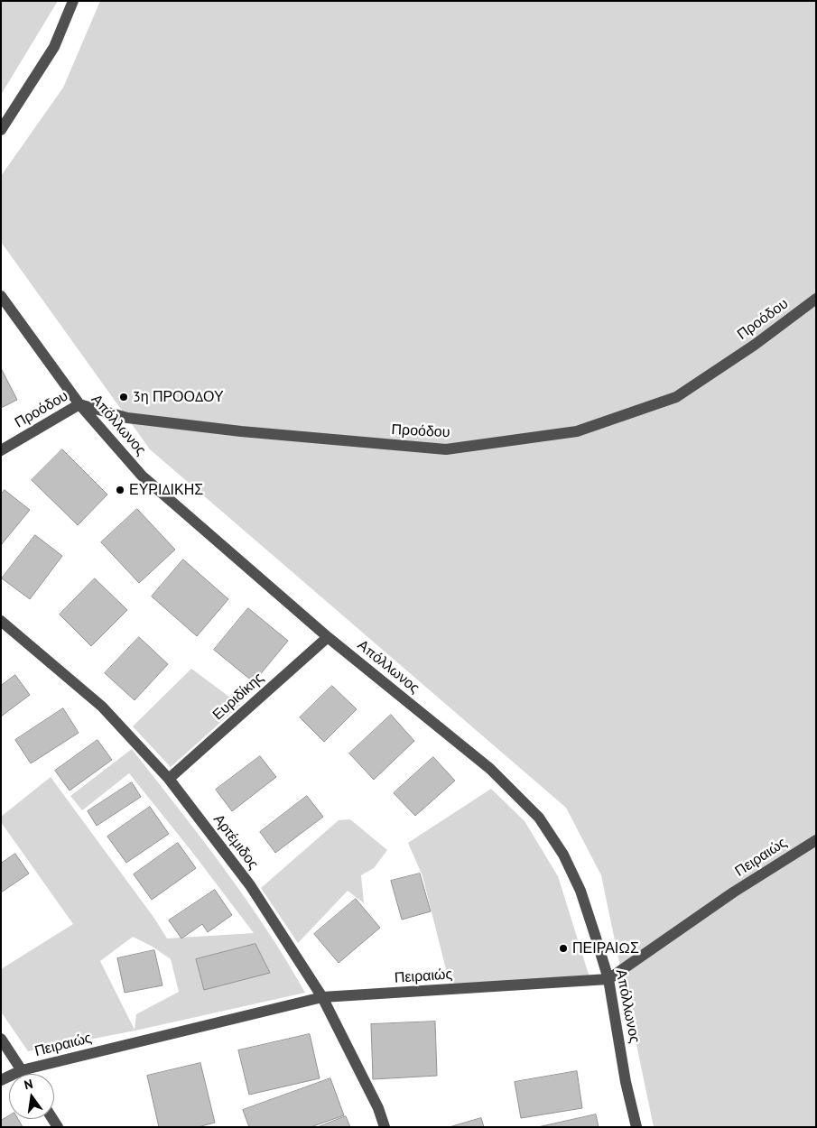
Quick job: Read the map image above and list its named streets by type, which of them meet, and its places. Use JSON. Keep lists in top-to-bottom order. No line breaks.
{"streets":{"street":["Προόδου","Απόλλωνος","Ευριδίκης","Αρτέμιδος","Πειραιώς"]},"crossings":[["Προόδου","Απόλλωνος"],["Απόλλωνος","Ευριδίκης"],["Απόλλωνος","Πειραιώς"],["Ευριδίκης","Αρτέμιδος"],["Αρτέμιδος","Πειραιώς"]],"places":["3η ΠΡΟΟΔΟΥ","ΕΥΡΙΔΙΚΗΣ","ΠΕΙΡΑΙΩΣ"],"north":"top"}
